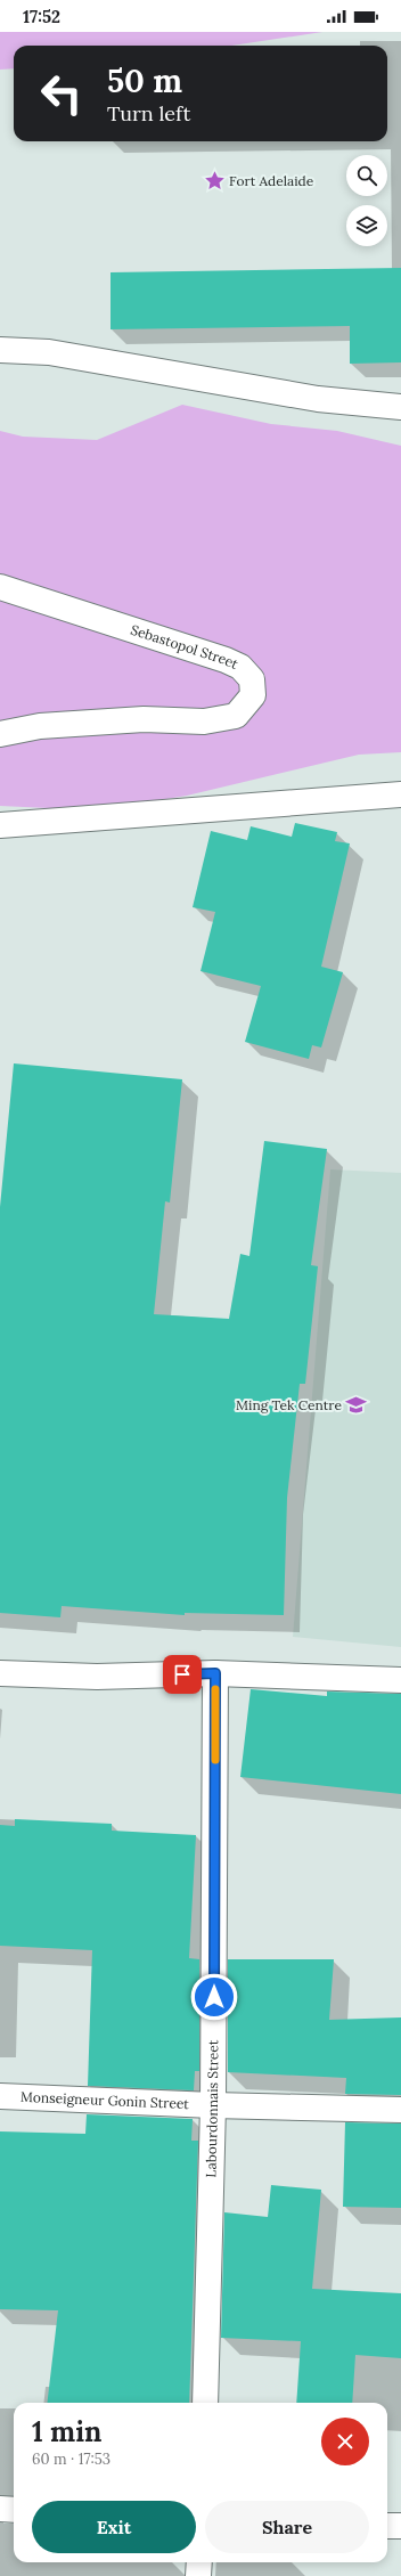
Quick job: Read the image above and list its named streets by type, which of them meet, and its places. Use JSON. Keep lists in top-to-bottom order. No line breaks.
{"streets":{"street":["Sebastopol Street","Monseigneur Gonin Street","Labourdonnais Street"]},"crossings":[["Monseigneur Gonin Street","Labourdonnais Street"]],"places":{"place":["Fort Adelaide"],"school or university":["Ming Tek Centre"]},"page":{"status":"17:52","turn":["50 m","Turn left"],"heading":["1 min","60 m · 17:53"],"buttons":["Exit","Share"]}}
